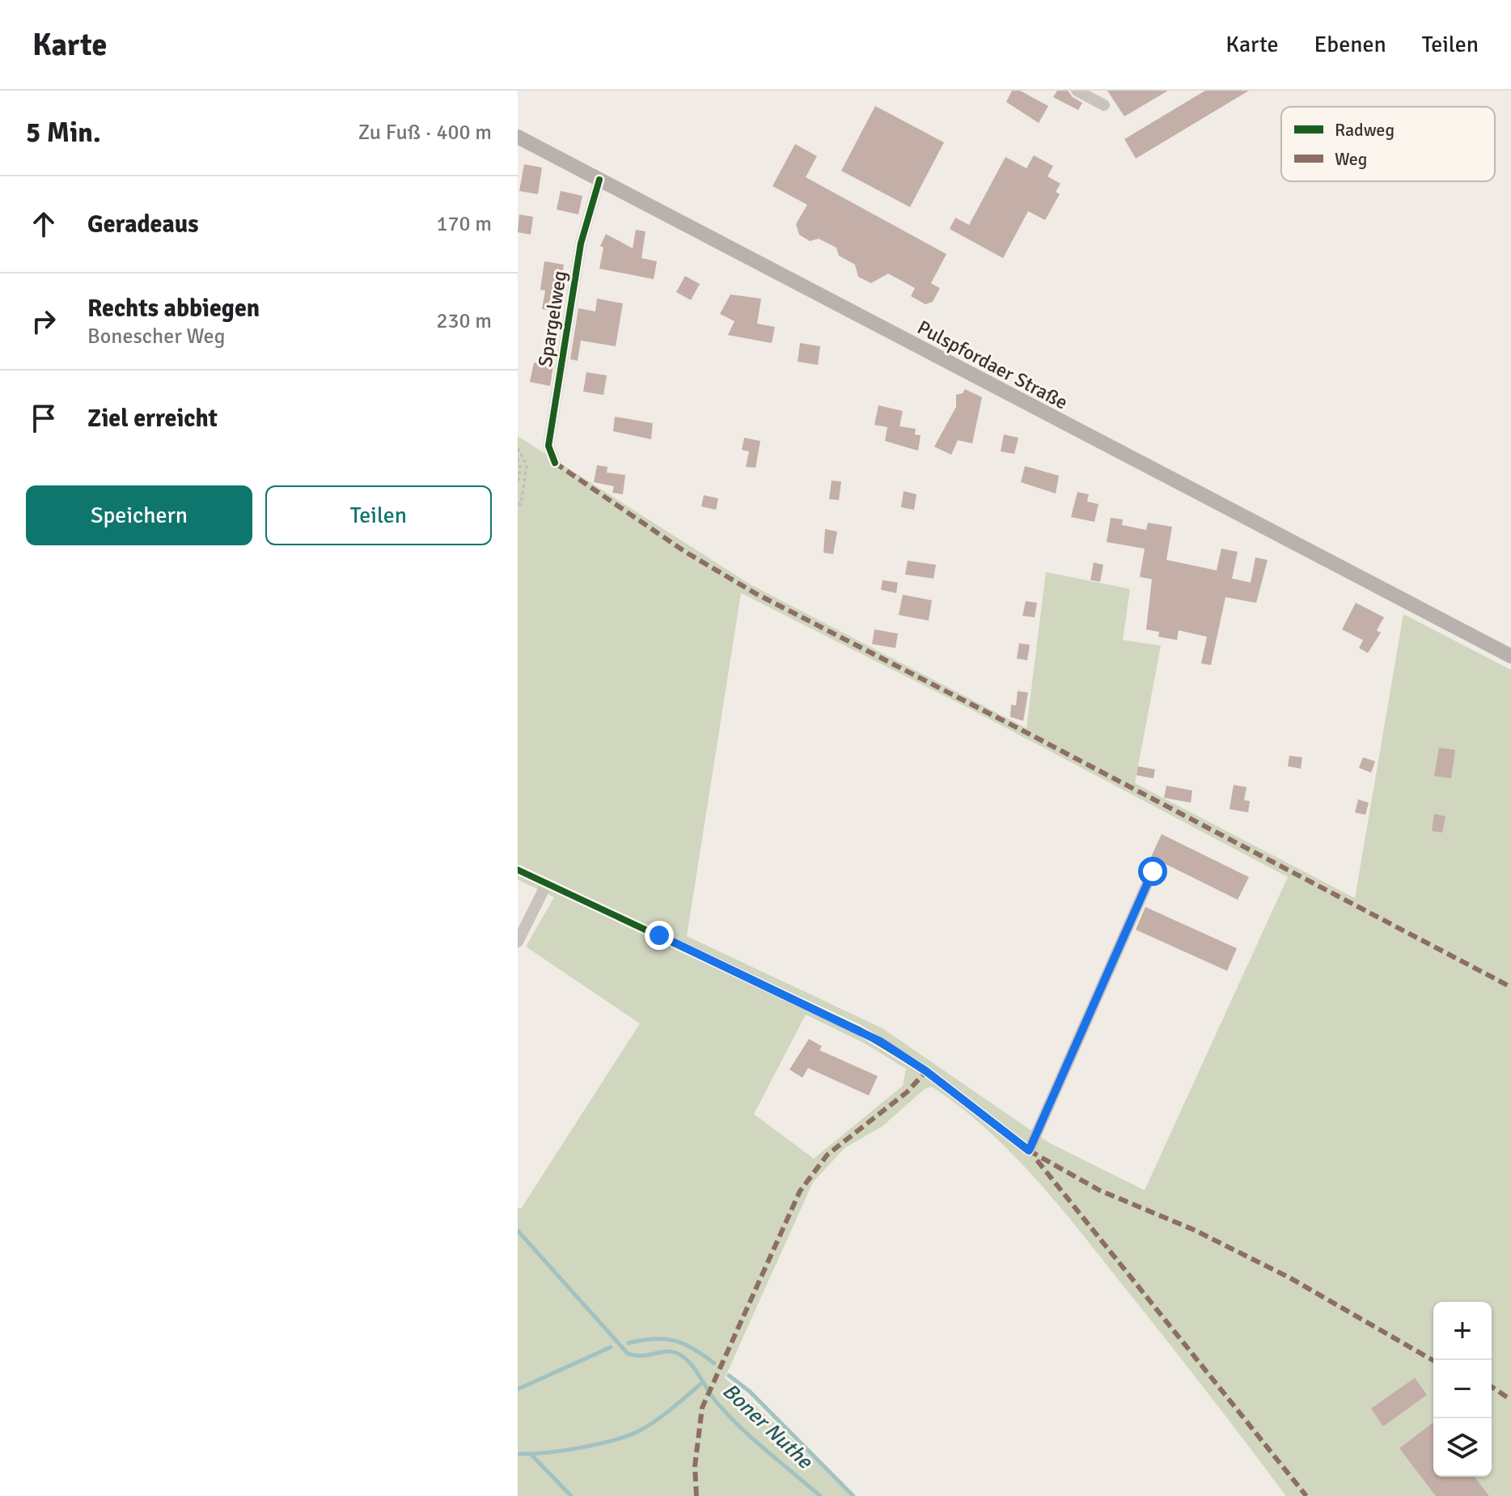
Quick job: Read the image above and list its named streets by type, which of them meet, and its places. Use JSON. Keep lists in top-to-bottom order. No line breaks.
{"streets":{"main road":["Pulspfordaer Straße"],"street":["Spargelweg"]},"crossings":[["Spargelweg","Pulspfordaer Straße"]],"water":["Boner Nuthe"],"legend":["Radweg","Weg"],"page":{"header":"Karte","nav":["Karte","Ebenen","Teilen"],"heading":["5 Min.","Zu Fuß · 400 m"],"list":[["Geradeaus","170 m"],["Rechts abbiegen","Bonescher Weg","230 m"],"Ziel erreicht"],"buttons":["Speichern","Teilen"],"map_buttons":["+","−"]}}
